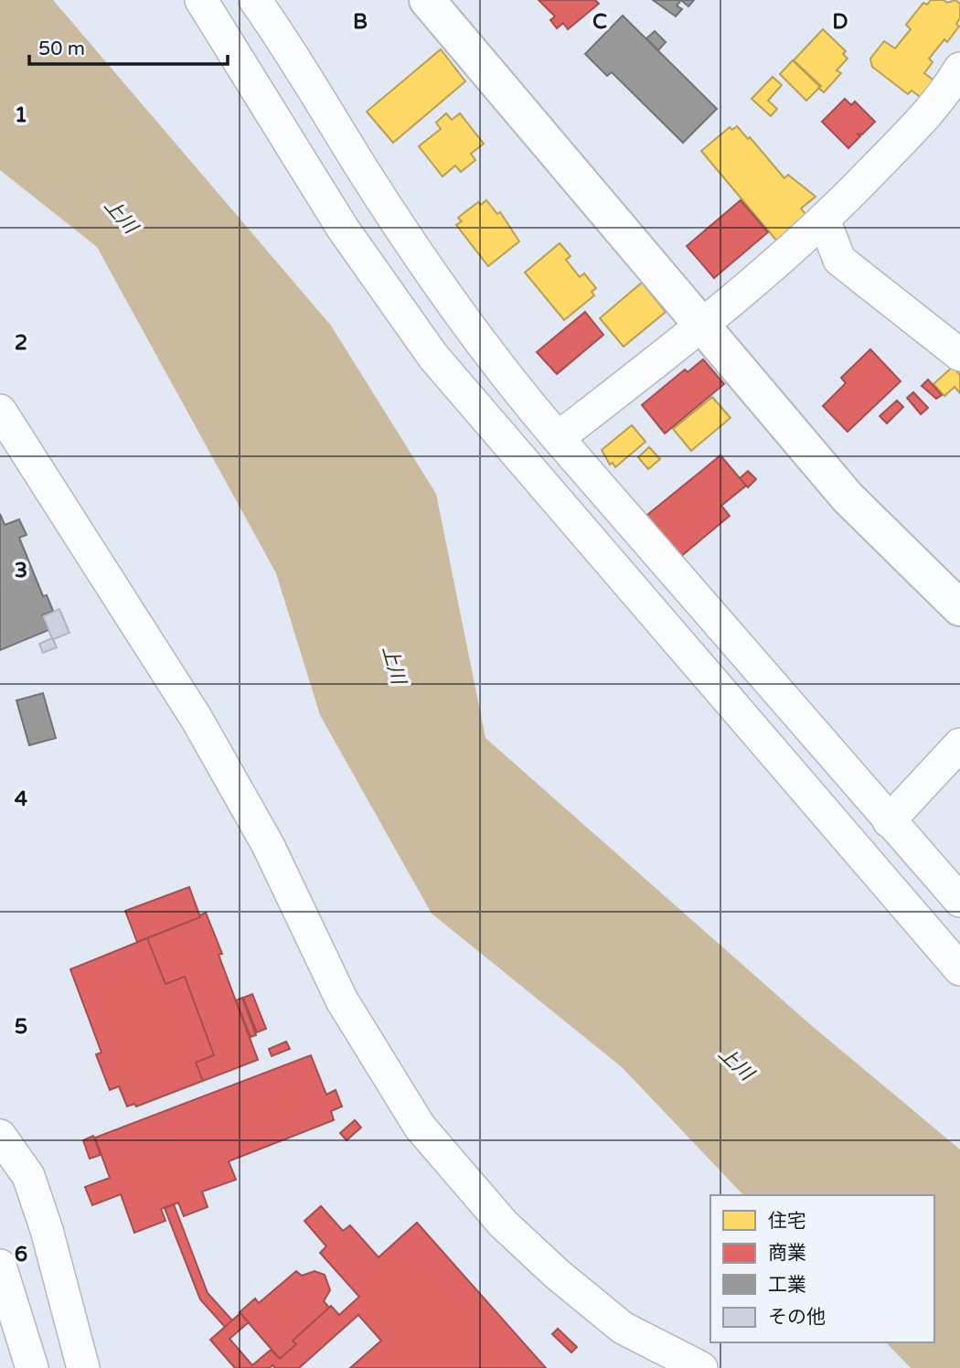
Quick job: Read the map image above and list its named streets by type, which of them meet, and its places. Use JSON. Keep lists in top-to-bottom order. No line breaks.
{"water":["上川"],"legend":["住宅","商業","工業","その他"],"scale_bar":"50 m","grid":{"columns":["B","C","D"],"rows":["1","2","3","4","5","6"]}}
